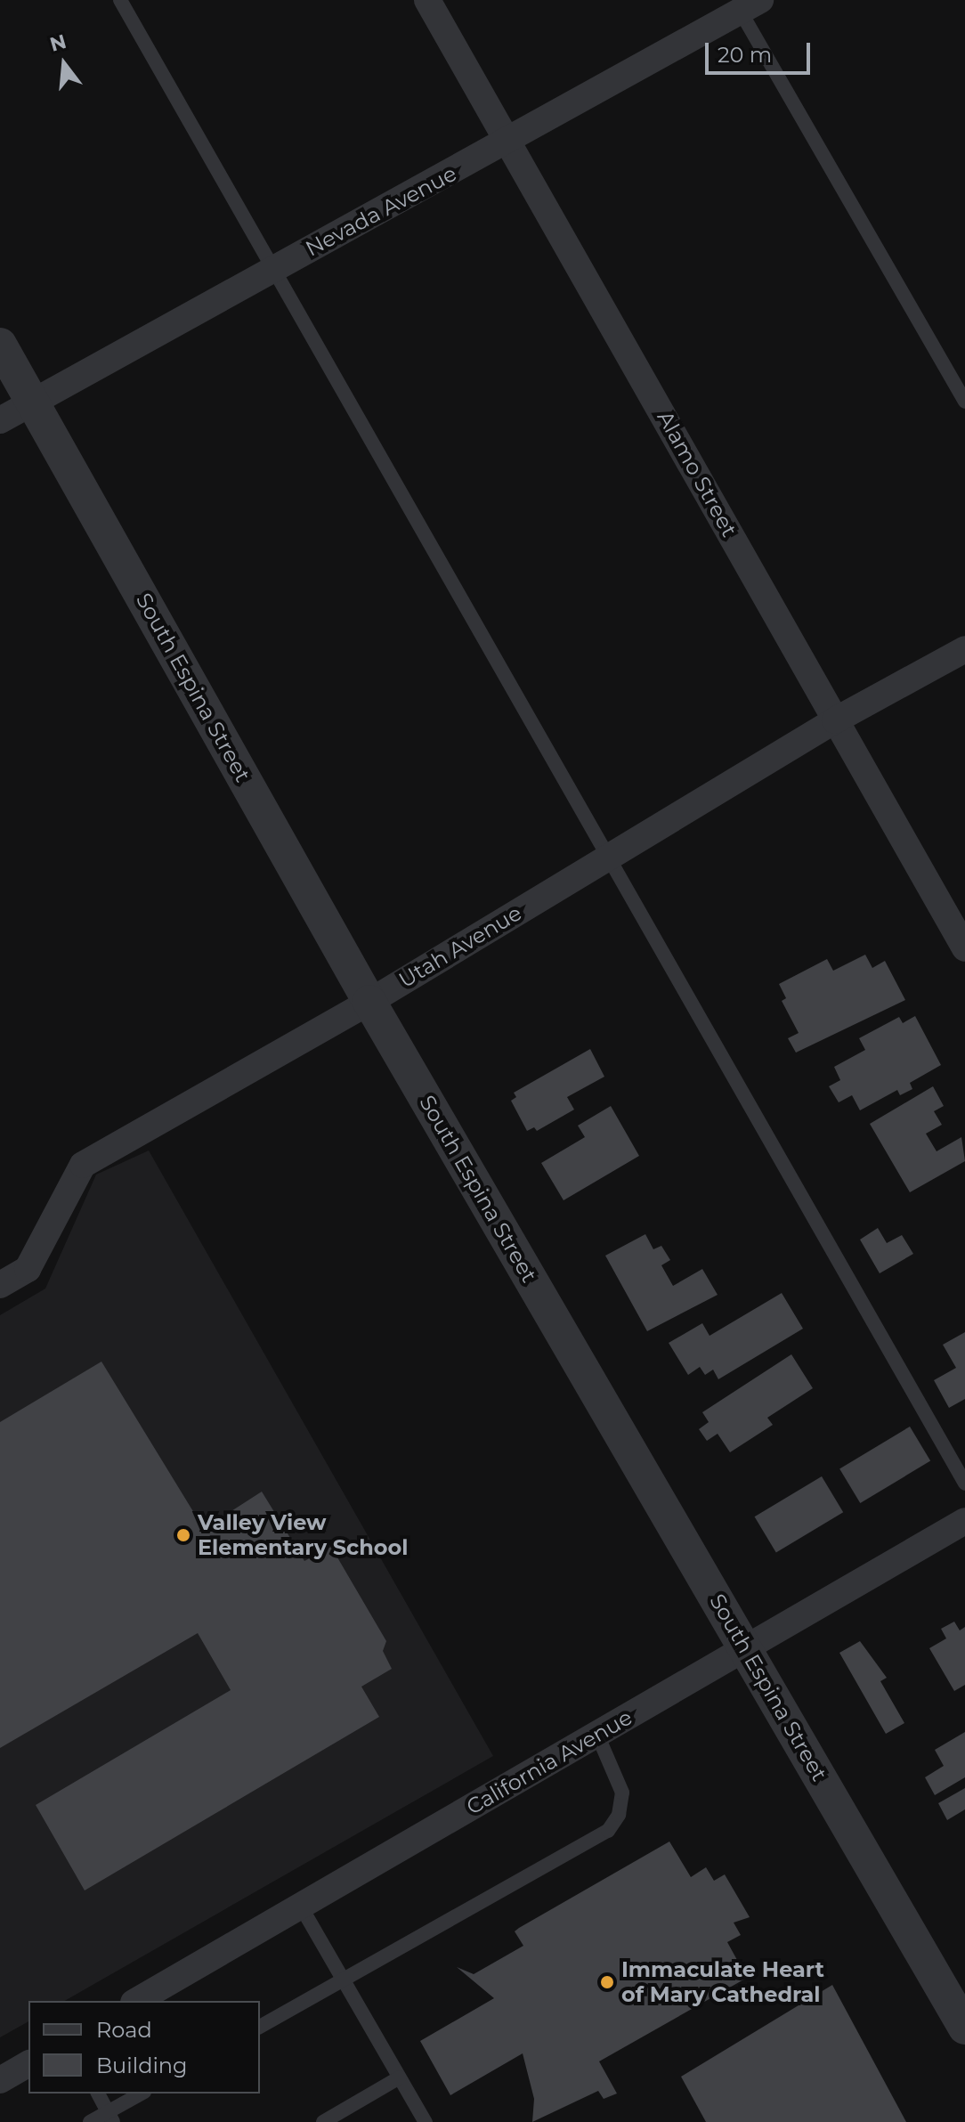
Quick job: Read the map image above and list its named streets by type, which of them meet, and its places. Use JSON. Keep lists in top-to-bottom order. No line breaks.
{"streets":{"street":["Nevada Avenue","Alamo Street","South Espina Street","Utah Avenue","California Avenue"]},"crossings":[["Nevada Avenue","Alamo Street"],["Nevada Avenue","South Espina Street"],["Alamo Street","Utah Avenue"],["South Espina Street","Utah Avenue"],["South Espina Street","California Avenue"]],"places":["Valley View Elementary School","Immaculate Heart of Mary Cathedral"],"legend":["Road","Building"],"scale_bar":"20 m","north":"top"}
